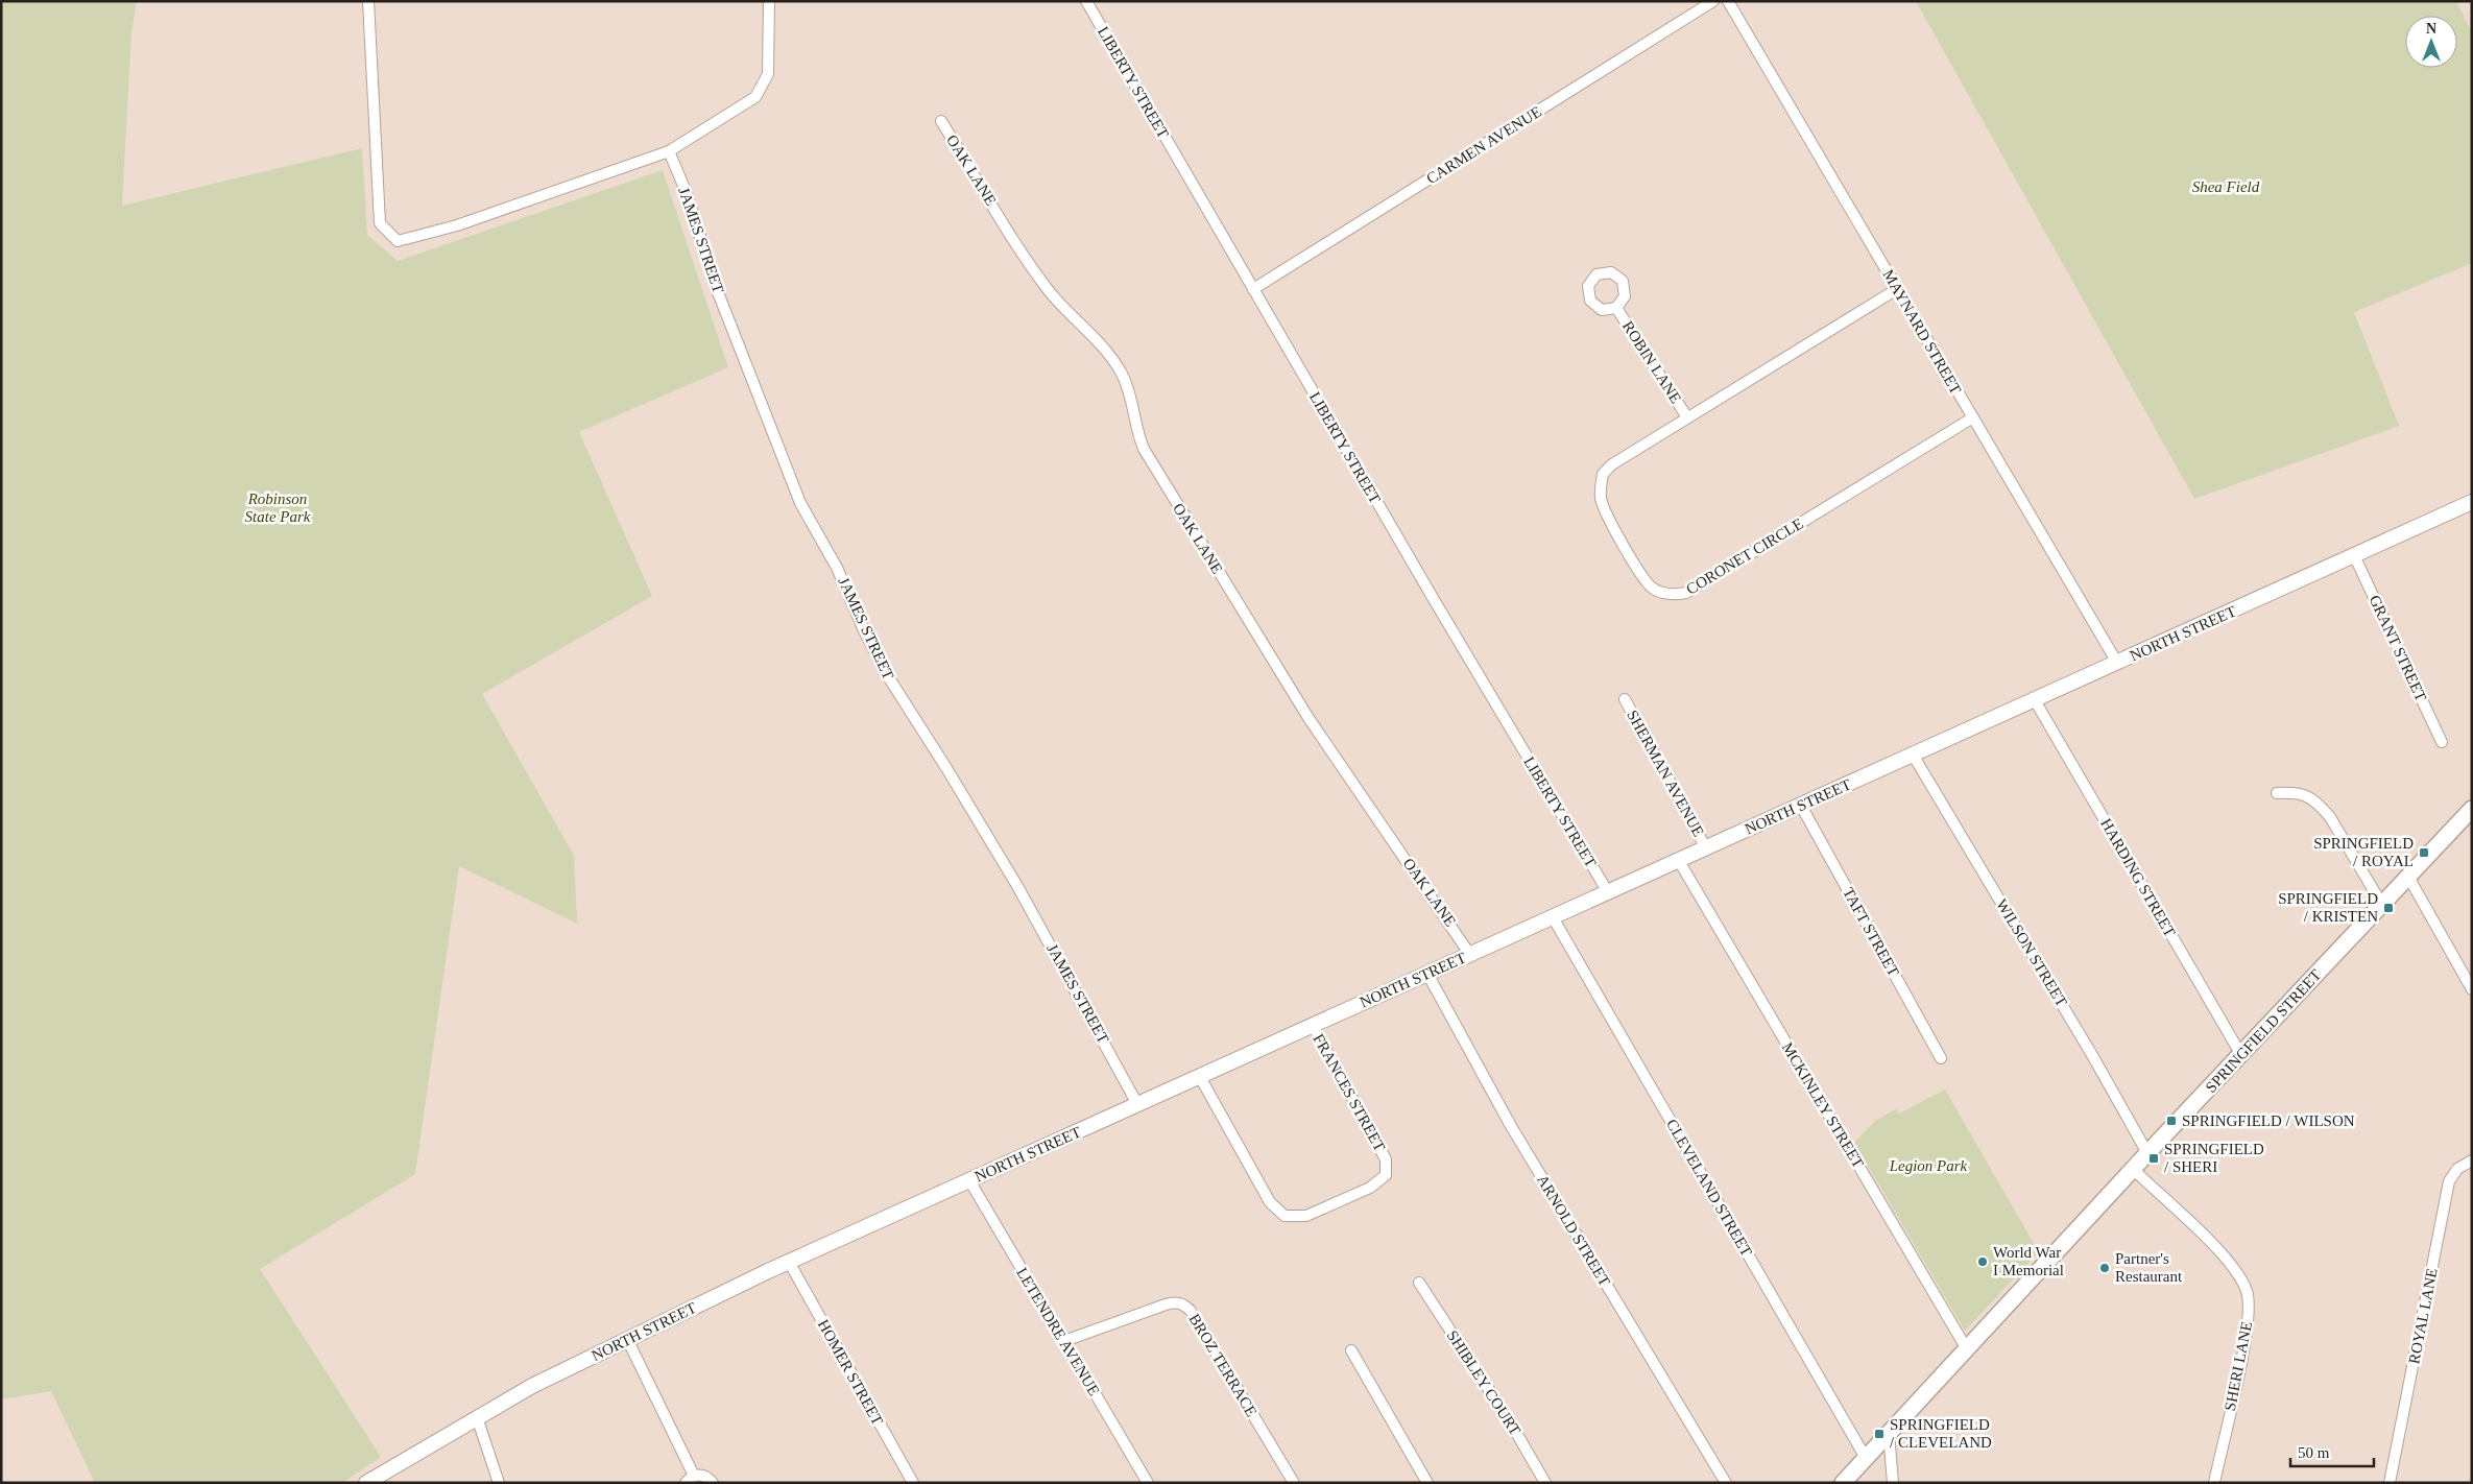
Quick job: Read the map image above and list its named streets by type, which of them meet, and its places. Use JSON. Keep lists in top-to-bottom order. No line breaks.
{"streets":{"main road":["NORTH STREET","SPRINGFIELD STREET"],"street":["LIBERTY STREET","CARMEN AVENUE","OAK LANE","JAMES STREET","MAYNARD STREET","ROBIN LANE","CORONET CIRCLE","GRANT STREET","SHERMAN AVENUE","HARDING STREET","TAFT STREET","WILSON STREET","FRANCES STREET","MCKINLEY STREET","CLEVELAND STREET","ARNOLD STREET","ROYAL LANE","LETENDRE AVENUE","BROZ TERRACE","SHERI LANE","HOMER STREET","SHIBLEY COURT"]},"crossings":[["LIBERTY STREET","CARMEN AVENUE"],["LIBERTY STREET","NORTH STREET"],["OAK LANE","NORTH STREET"],["JAMES STREET","NORTH STREET"],["MAYNARD STREET","CORONET CIRCLE"],["MAYNARD STREET","NORTH STREET"],["ROBIN LANE","CORONET CIRCLE"],["NORTH STREET","GRANT STREET"],["NORTH STREET","SHERMAN AVENUE"],["NORTH STREET","HARDING STREET"],["NORTH STREET","TAFT STREET"],["NORTH STREET","WILSON STREET"],["NORTH STREET","FRANCES STREET"],["NORTH STREET","MCKINLEY STREET"],["NORTH STREET","CLEVELAND STREET"],["NORTH STREET","ARNOLD STREET"],["NORTH STREET","LETENDRE AVENUE"],["NORTH STREET","HOMER STREET"],["HARDING STREET","SPRINGFIELD STREET"],["WILSON STREET","SPRINGFIELD STREET"],["SPRINGFIELD STREET","MCKINLEY STREET"],["SPRINGFIELD STREET","CLEVELAND STREET"],["SPRINGFIELD STREET","SHERI LANE"],["LETENDRE AVENUE","BROZ TERRACE"]],"parks":["Shea Field","Robinson State Park","Legion Park"],"places":{"transit":["SPRINGFIELD / ROYAL","SPRINGFIELD / KRISTEN","SPRINGFIELD / WILSON","SPRINGFIELD / SHERI","SPRINGFIELD / CLEVELAND"],"other":["World War I Memorial","Partner's Restaurant"]},"scale_bar":"50 m","north":"top"}
